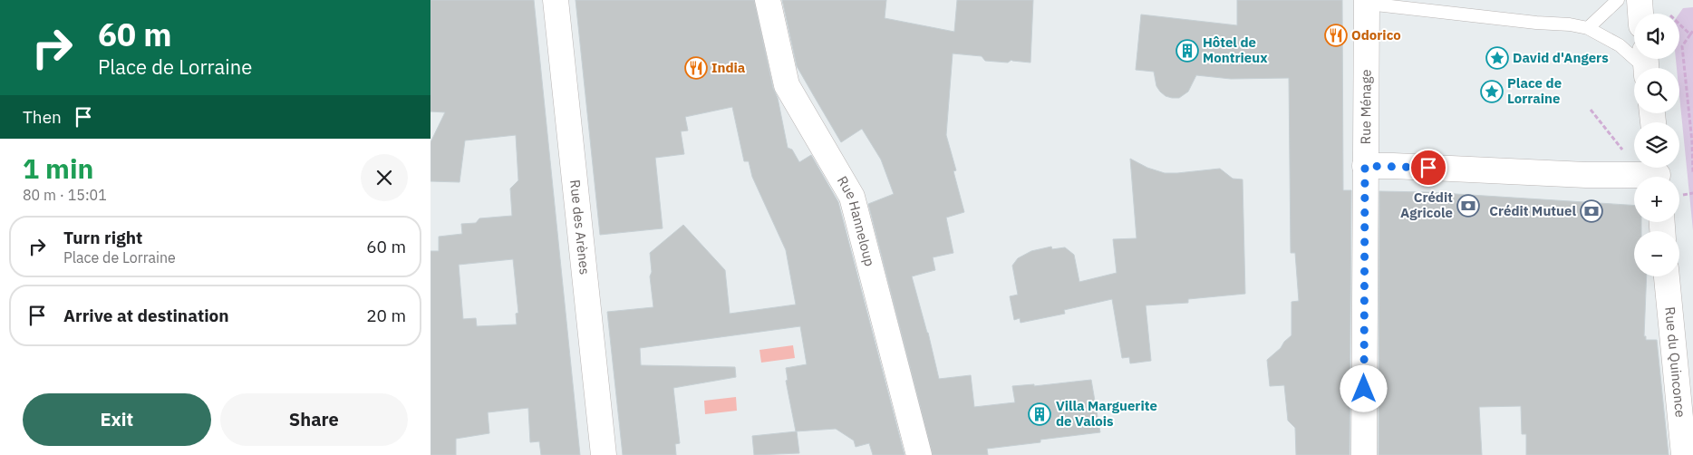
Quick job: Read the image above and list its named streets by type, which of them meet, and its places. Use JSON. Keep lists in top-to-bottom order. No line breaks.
{"streets":{"street":["Rue Ménage","Rue Hanneloup","Rue des Arènes","Rue du Quinconce"]},"places":{"restaurant":["Odorico","India"],"building":["Hôtel de Montrieux","Villa Marguerite de Valois"],"place":["David d'Angers","Place de Lorraine"],"bank":["Crédit Agricole","Crédit Mutuel"]},"page":{"turn":["60 m","Place de Lorraine"],"map_buttons":["+","−"],"then":"Then","heading":["1 min","80 m · 15:01"],"list":[{"name":"Turn right","note":"Place de Lorraine","value":"60 m"},{"name":"Arrive at destination","value":"20 m"}],"buttons":["Exit","Share"]}}
